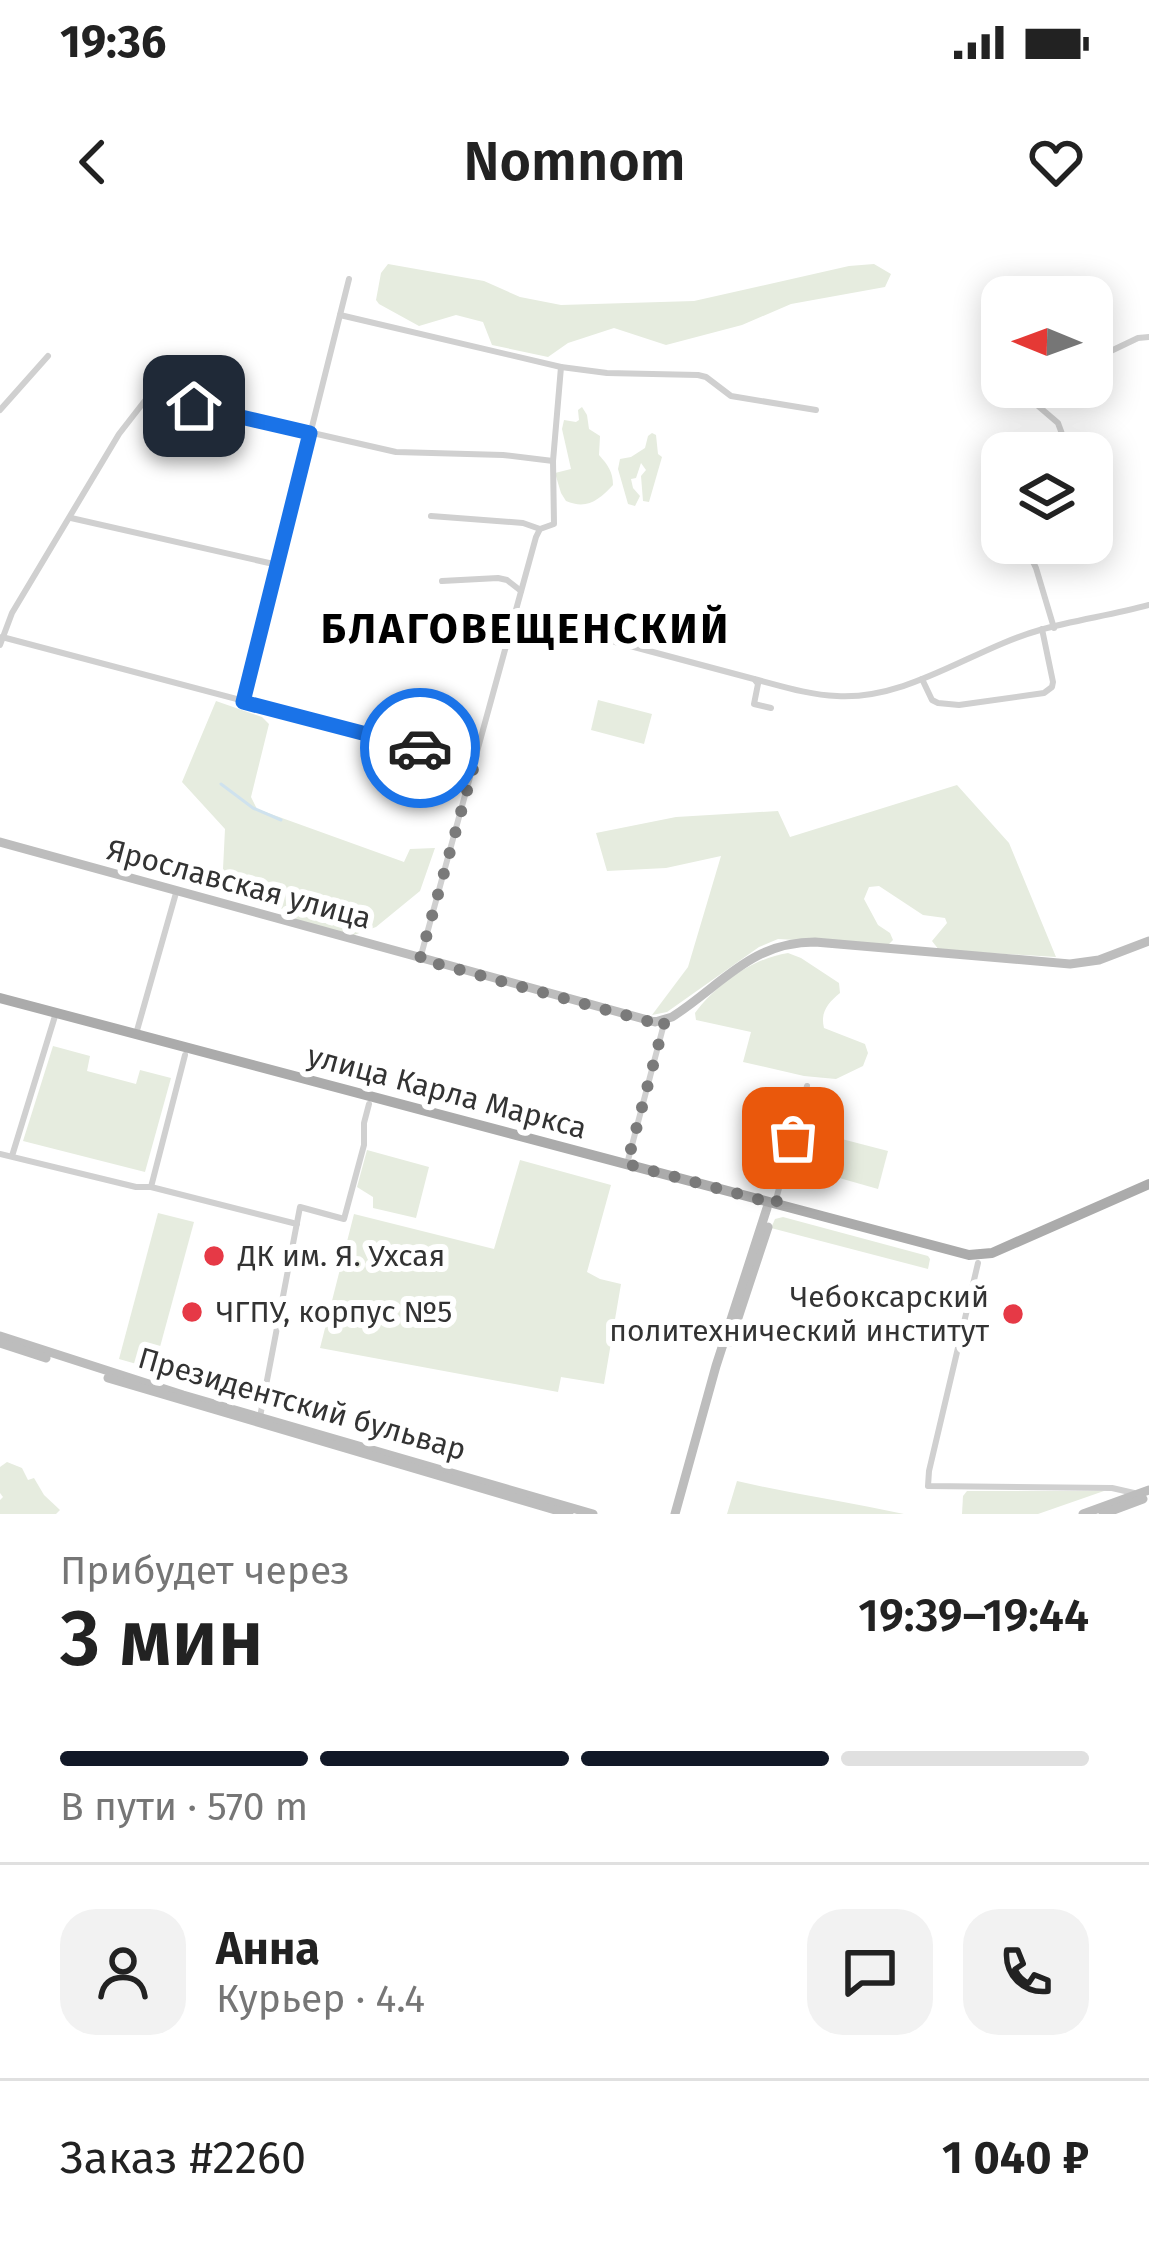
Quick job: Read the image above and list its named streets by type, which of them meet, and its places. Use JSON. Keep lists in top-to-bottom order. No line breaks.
{"streets":{"main road":["улица Карла Маркса"],"street":["Ярославская улица","Президентский бульвар"]},"districts":["БЛАГОВЕЩЕНСКИЙ"],"places":["ДК им. Я. Ухсая","ЧГПУ, корпус №5","Чебоксарский политехнический институт"],"north":"left","page":{"status":"19:36","header":"Nomnom","heading":["3 мин","Прибудет через","19:39–19:44"],"panel":["Анна","Курьер · 4.4","Заказ #2260","1 040 ₽"],"bar":"В пути · 570 m"}}
